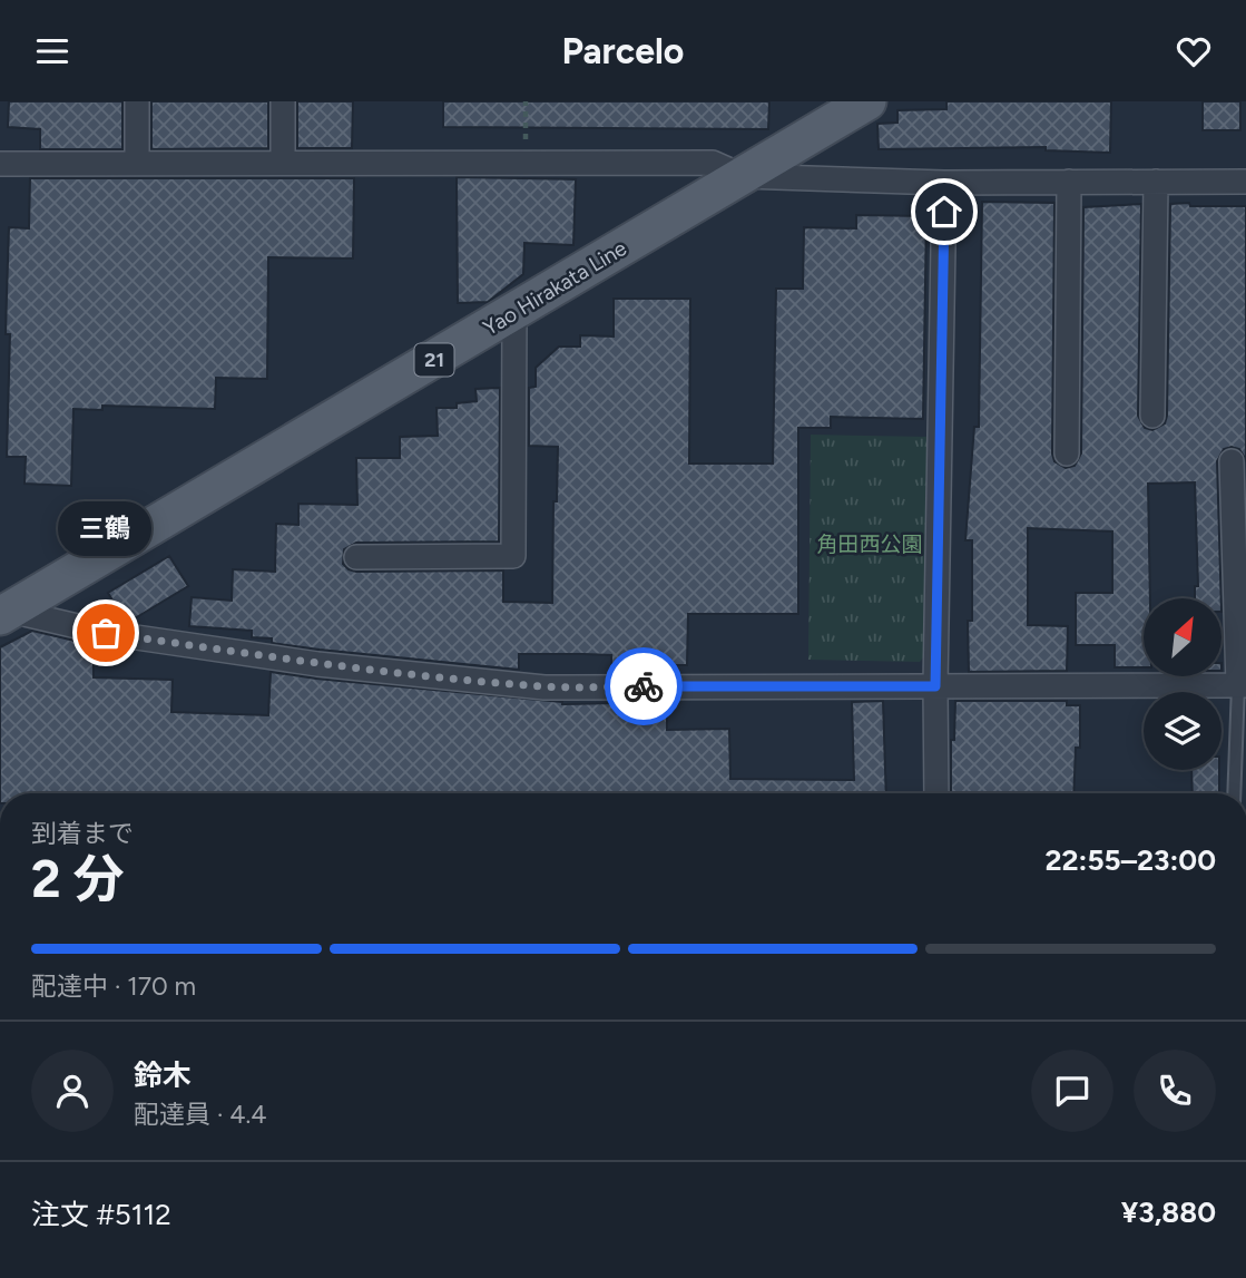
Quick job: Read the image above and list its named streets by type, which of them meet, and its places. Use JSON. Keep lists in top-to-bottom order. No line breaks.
{"streets":{"main road":["Yao Hirakata Line","21"]},"parks":["角田西公園"],"places":["三鶴"],"north":"top right","page":{"header":"Parcelo","bubble":"三鶴","heading":["2 分","到着まで","22:55–23:00"],"panel":["鈴木","配達員 · 4.4","注文 #5112","¥3,880"],"bar":"配達中 · 170 m"}}
